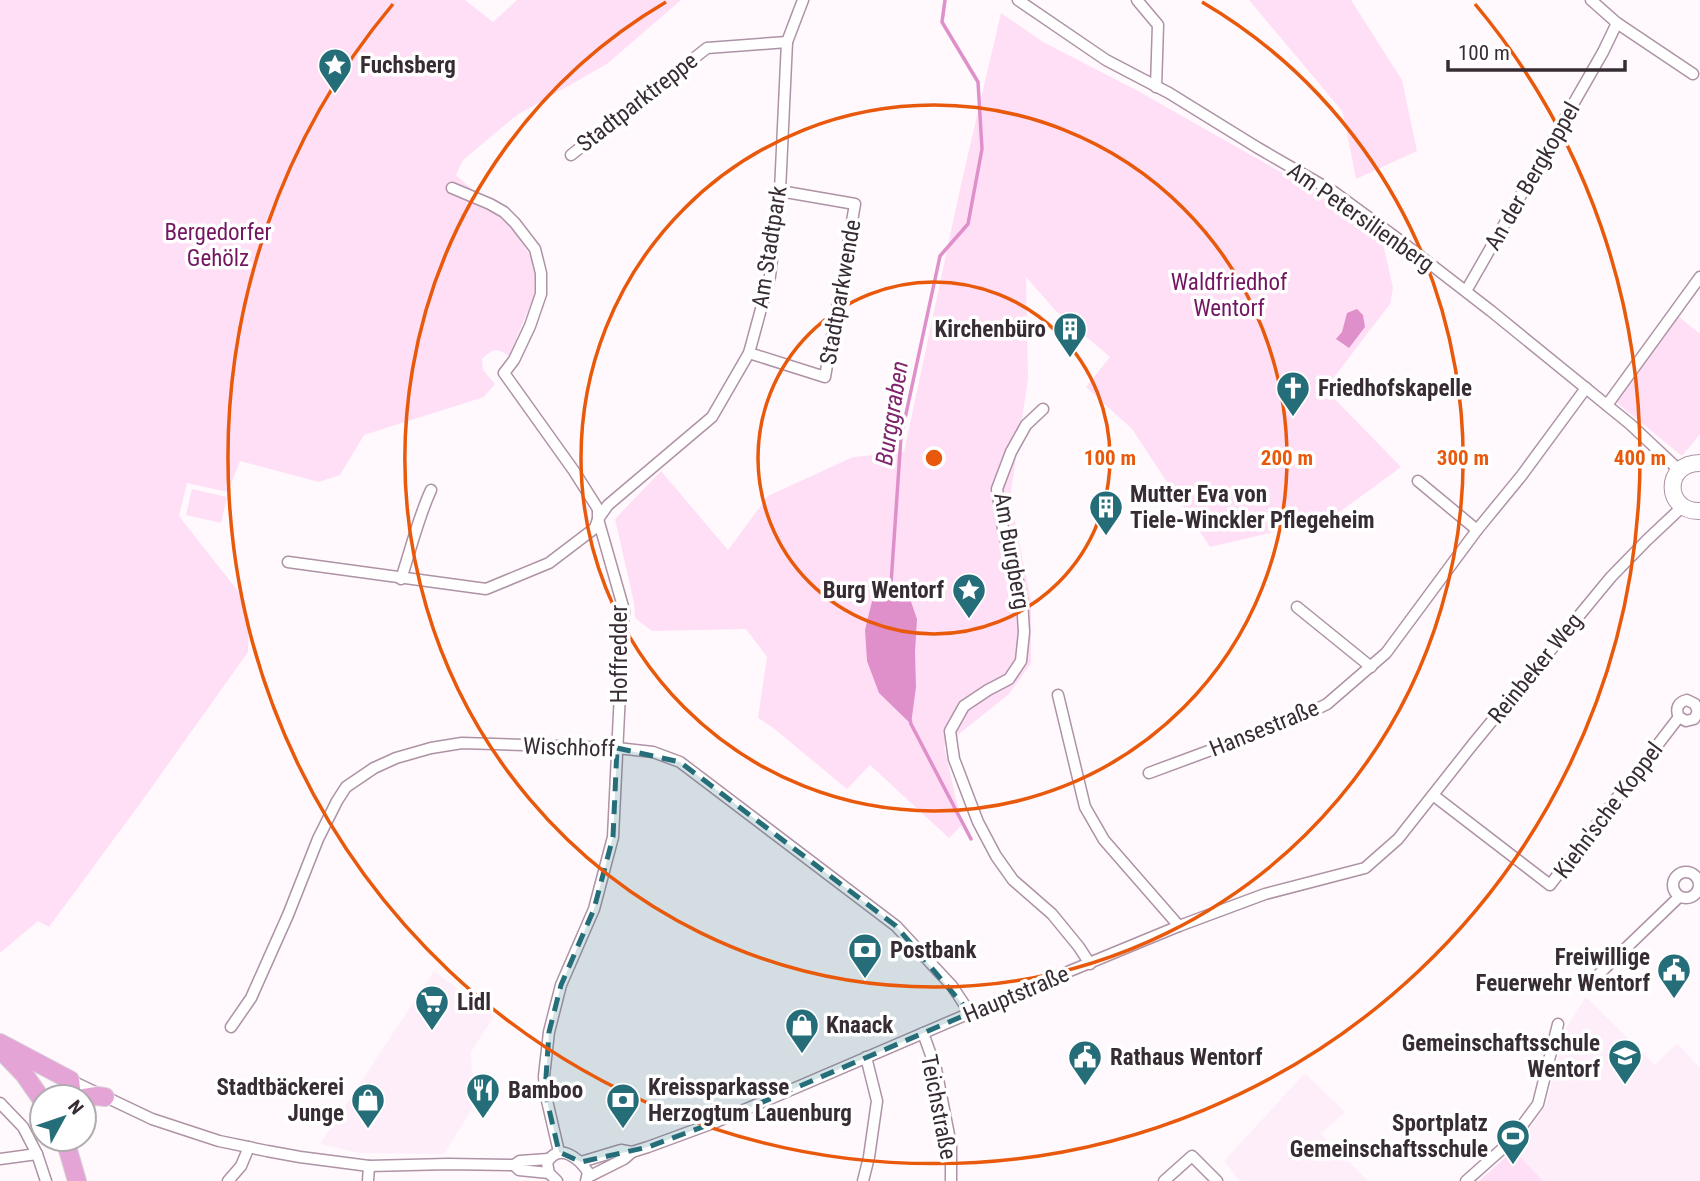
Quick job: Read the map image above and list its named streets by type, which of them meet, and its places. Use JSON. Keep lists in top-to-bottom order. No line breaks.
{"streets":{"street":["Stadtparktreppe","An der Bergkoppel","Am Petersilienberg","Am Stadtpark","Stadtparkwende","Am Burgberg","Hoffredder","Reinbeker Weg","Hansestraße","Wischhoff","Kiehn'sche Koppel","Hauptstraße","Teichstraße"]},"crossings":[["Stadtparktreppe","Am Stadtpark"],["An der Bergkoppel","Am Petersilienberg"],["Am Petersilienberg","Hansestraße"],["Am Stadtpark","Stadtparkwende"],["Am Stadtpark","Hoffredder"],["Am Burgberg","Hauptstraße"],["Hoffredder","Wischhoff"],["Reinbeker Weg","Kiehn'sche Koppel"],["Reinbeker Weg","Hauptstraße"],["Wischhoff","Hauptstraße"],["Hauptstraße","Teichstraße"]],"water":["Burggraben"],"parks":["Bergedorfer Gehölz","Waldfriedhof Wentorf"],"places":{"place":["Fuchsberg","Burg Wentorf"],"building":["Kirchenbüro","Mutter Eva von Tiele-Winckler Pflegeheim"],"church":["Friedhofskapelle"],"bank":["Postbank","Kreissparkasse Herzogtum Lauenburg"],"public building":["Freiwillige Feuerwehr Wentorf","Rathaus Wentorf"],"supermarket":["Lidl"],"shop":["Knaack","Stadtbäckerei Junge"],"school or university":["Gemeinschaftsschule Wentorf"],"restaurant":["Bamboo"],"sports":["Sportplatz Gemeinschaftsschule"]},"scale_bar":"100 m","north":"top right","rings":["100 m","200 m","300 m","400 m"]}
